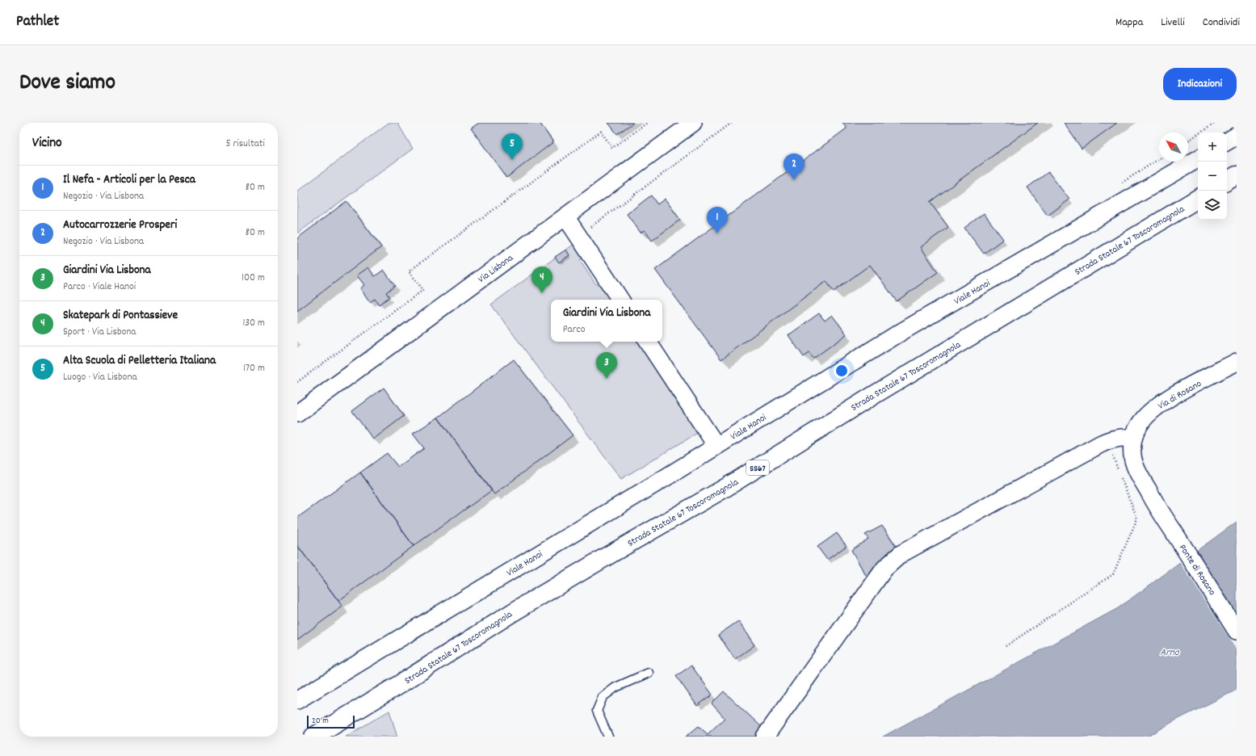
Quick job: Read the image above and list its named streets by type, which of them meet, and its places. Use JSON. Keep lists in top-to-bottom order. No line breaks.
{"streets":{"main road":["Strada Statale 67 Toscoromagnola","SS67"],"street":["Via Lisbona","Viale Hanoi","Via di Rosano","Ponte di Rosano"]},"crossings":[["Via di Rosano","Ponte di Rosano"]],"water":["Arno"],"scale_bar":"20 m","north":"top left","page":{"header":"Pathlet","nav":["Mappa","Livelli","Condividi"],"title":"Dove siamo","buttons":"Indicazioni","heading":["Vicino","5 risultati"],"map_buttons":["+","−"],"pins":["5","2","1","4","3"],"list":[{"mark":"1","name":"Il Nefa - Articoli per la Pesca","note":"Negozio · Via Lisbona","value":"80 m"},{"mark":"2","name":"Autocarrozzerie Prosperi","note":"Negozio · Via Lisbona","value":"80 m"},{"mark":"3","name":"Giardini Via Lisbona","note":"Parco · Viale Hanoi","value":"100 m"},{"mark":"4","name":"Skatepark di Pontassieve","note":"Sport · Via Lisbona","value":"130 m"},{"mark":"5","name":"Alta Scuola di Pelletteria Italiana","note":"Luogo · Via Lisbona","value":"170 m"}],"popup":["Giardini Via Lisbona","Parco"],"scale":"20 m"}}
